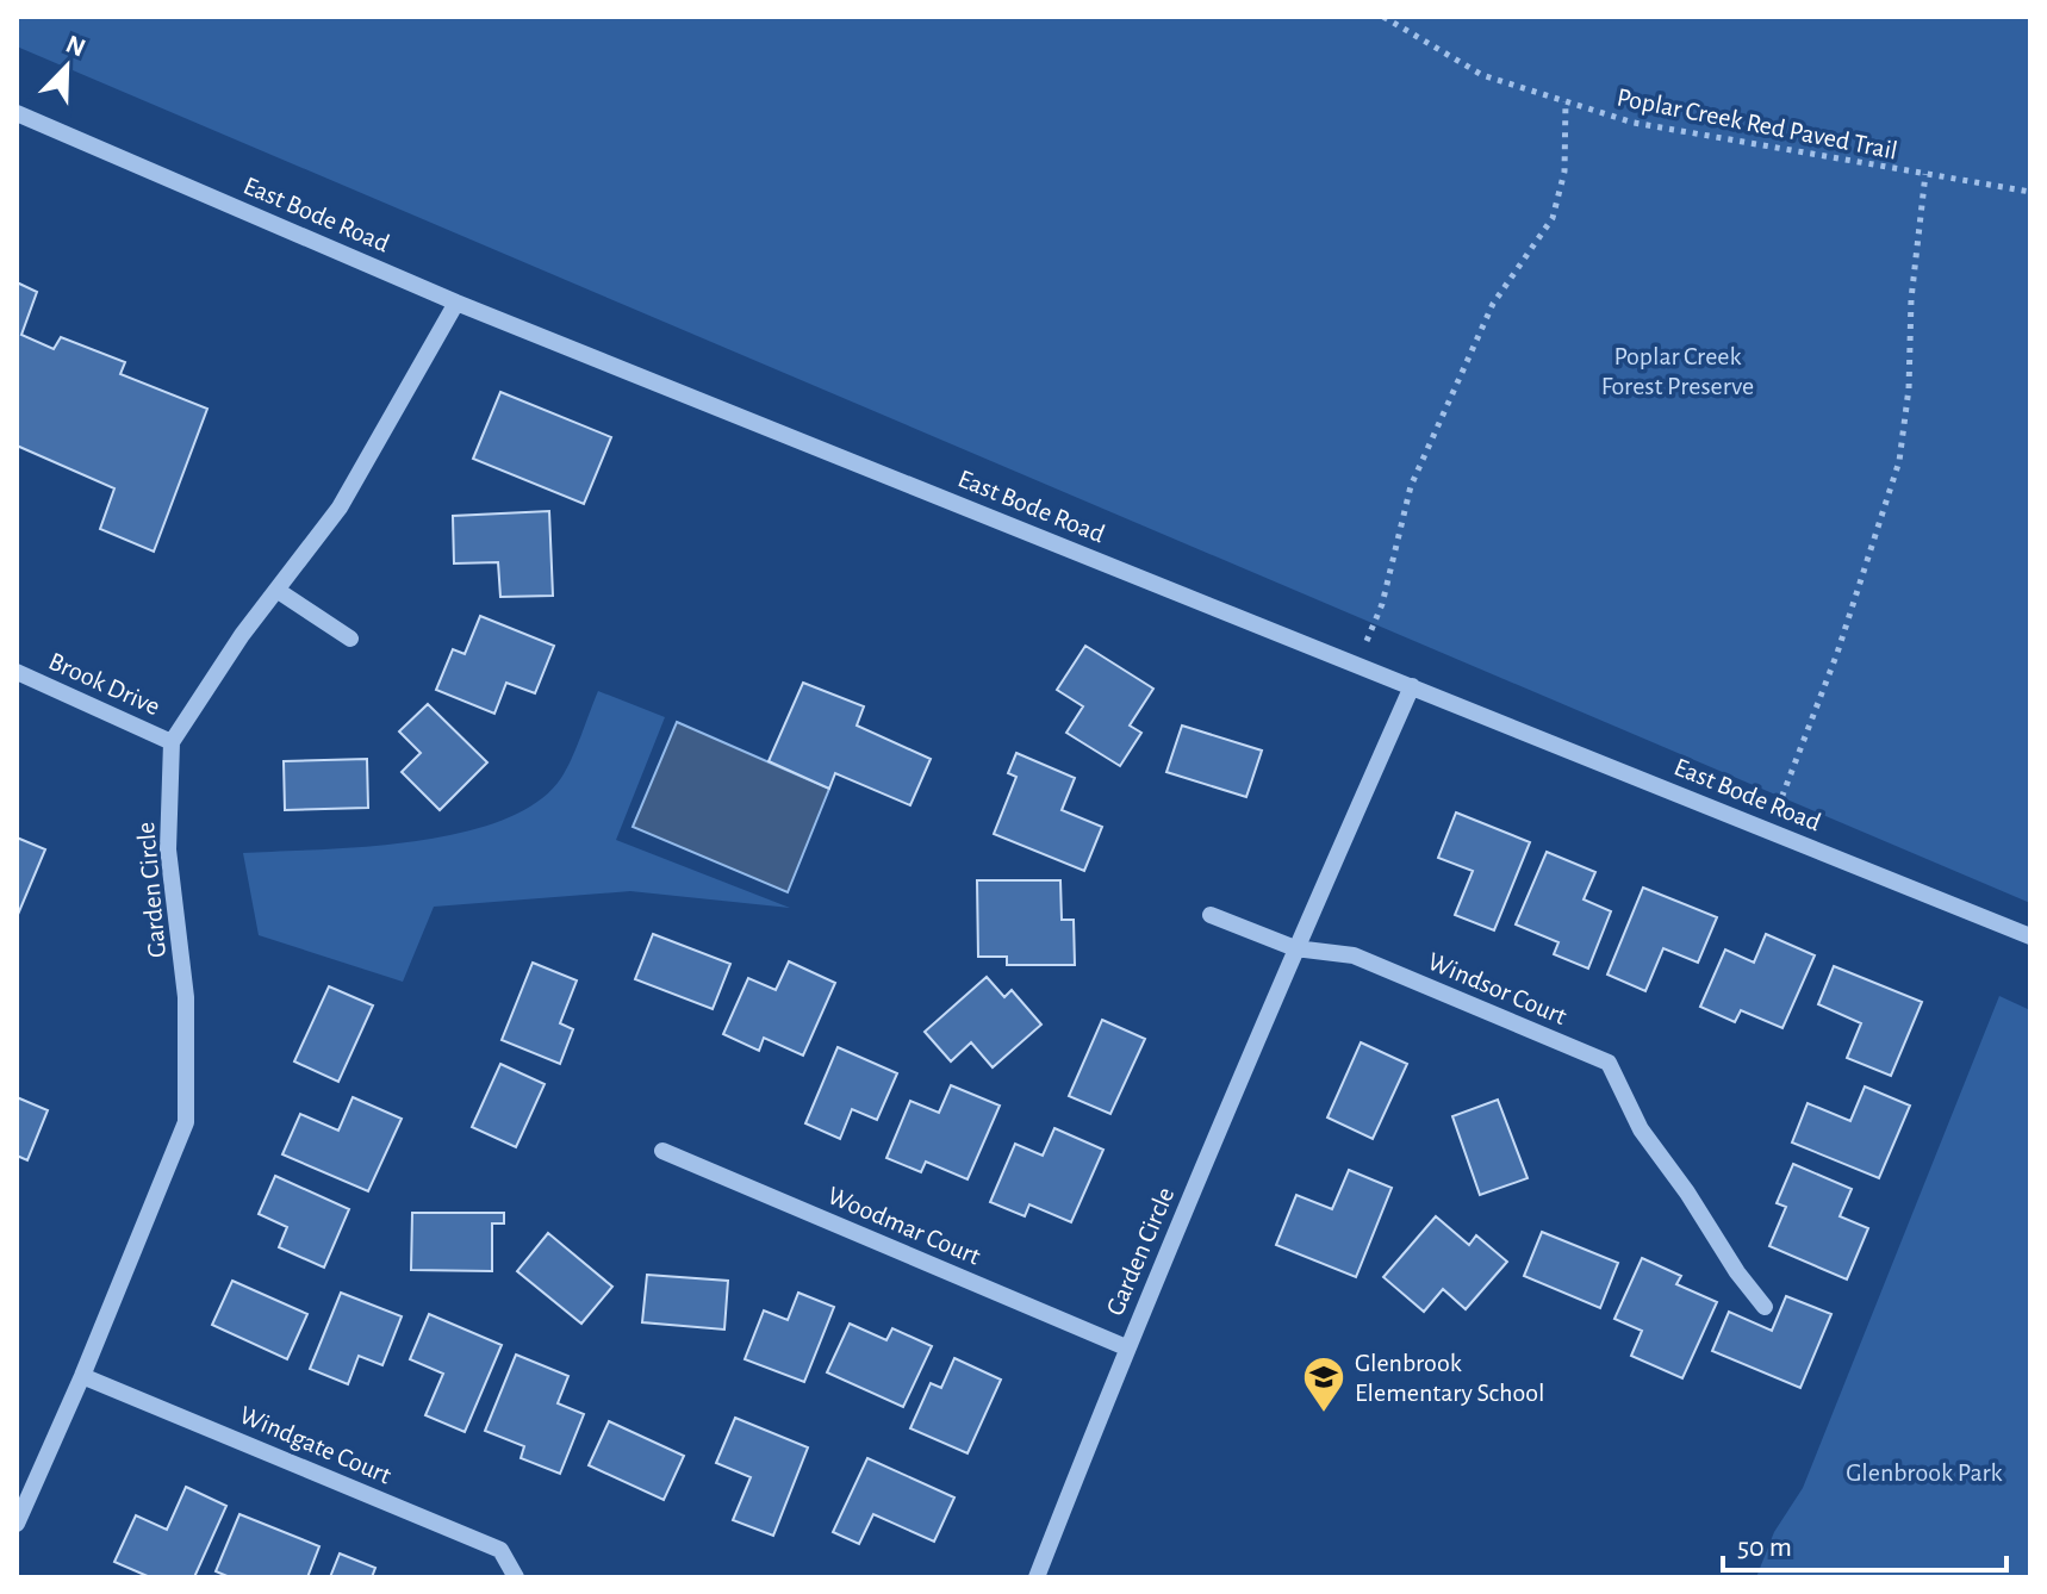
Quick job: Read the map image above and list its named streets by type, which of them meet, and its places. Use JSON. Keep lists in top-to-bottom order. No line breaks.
{"streets":{"street":["East Bode Road","Brook Drive","Garden Circle","Windsor Court","Woodmar Court","Windgate Court"],"path":["Poplar Creek Red Paved Trail"]},"crossings":[["East Bode Road","Garden Circle"],["Brook Drive","Garden Circle"],["Garden Circle","Windsor Court"],["Garden Circle","Woodmar Court"],["Garden Circle","Windgate Court"]],"parks":["Poplar Creek Forest Preserve","Glenbrook Park"],"places":{"school or university":["Glenbrook Elementary School"]},"scale_bar":"50 m","north":"top right"}
